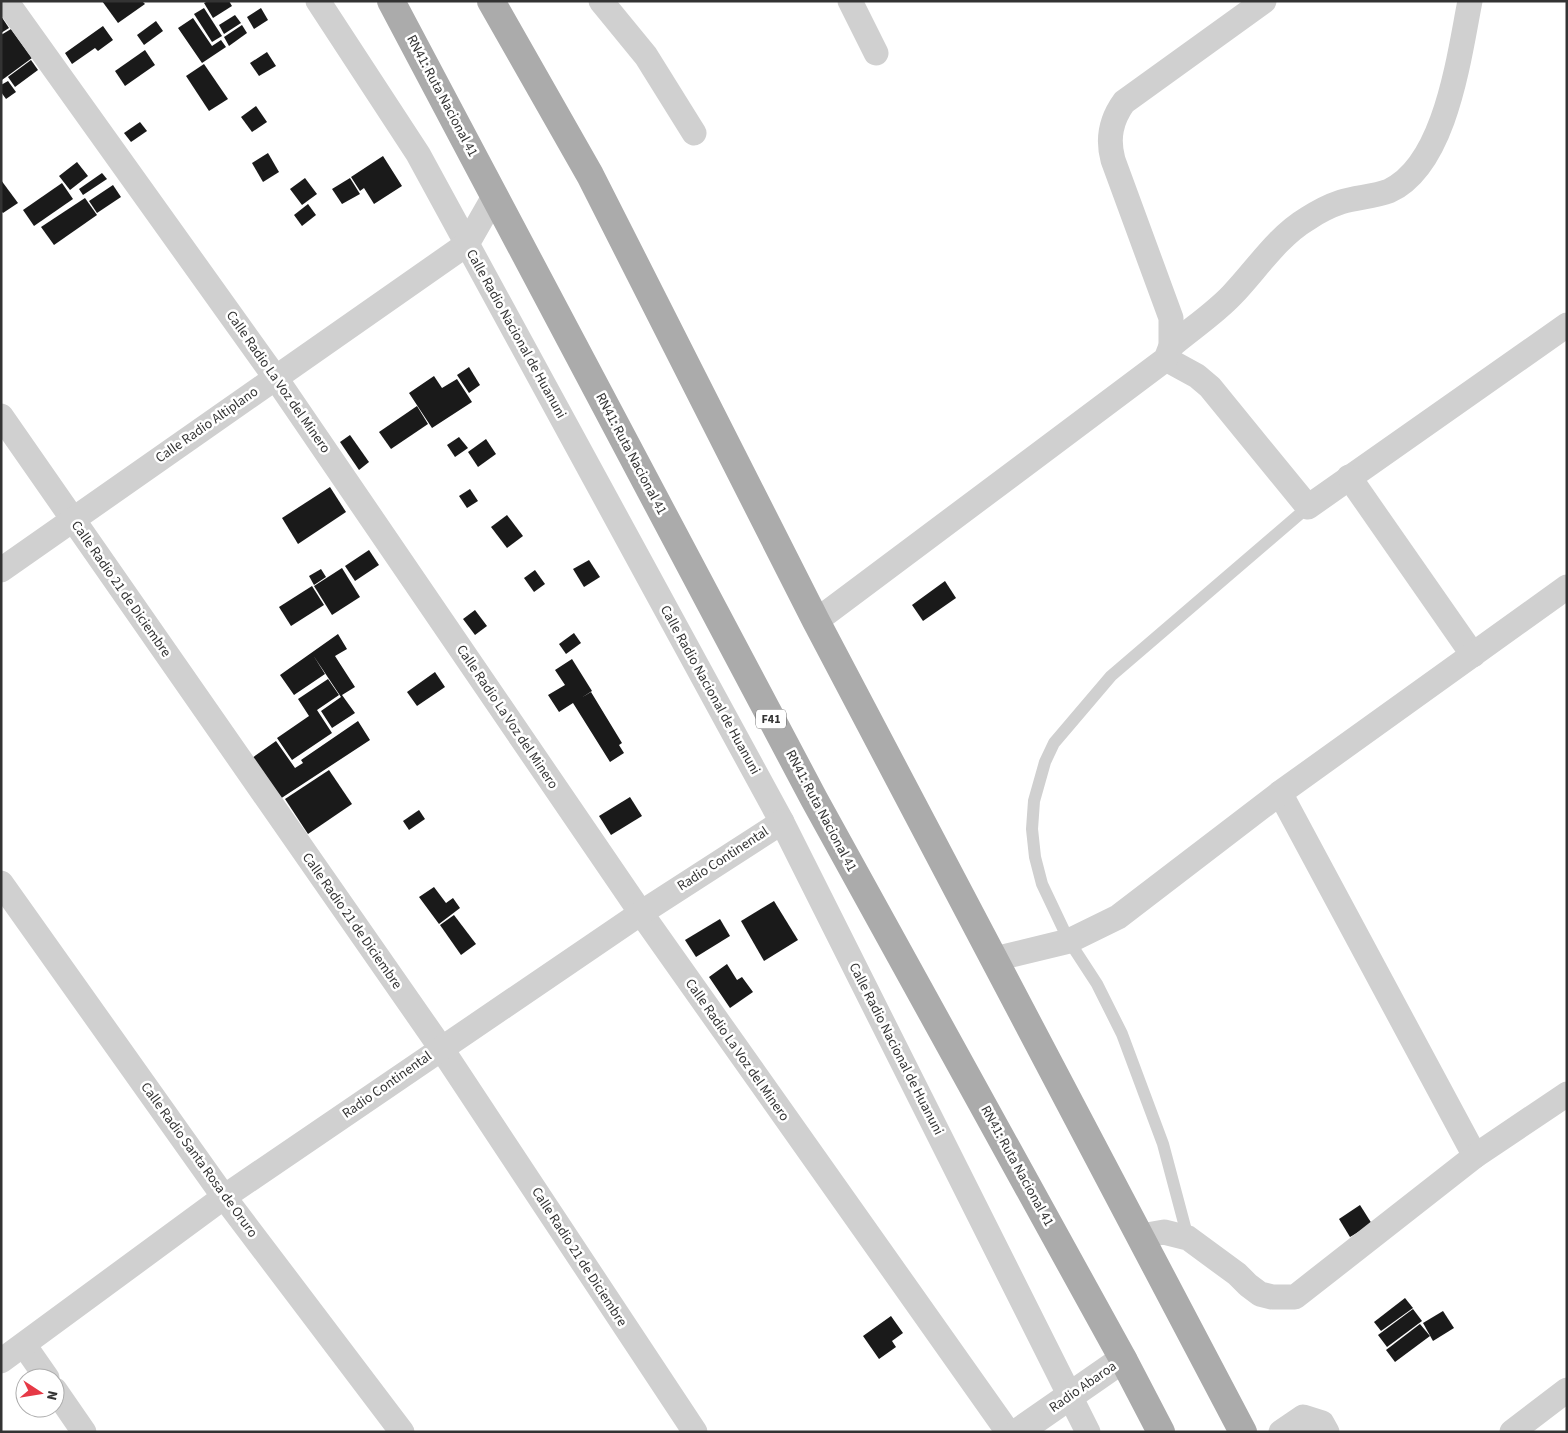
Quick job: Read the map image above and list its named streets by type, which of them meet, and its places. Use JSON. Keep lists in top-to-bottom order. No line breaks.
{"streets":{"main road":["RN41: Ruta Nacional 41","F41"],"street":["Calle Radio Nacional de Huanuni","Calle Radio La Voz del Minero","Calle Radio Altiplano","Calle Radio 21 de Diciembre","Radio Continental","Calle Radio Santa Rosa de Oruro","Radio Abaroa"]},"crossings":[["RN41: Ruta Nacional 41","Calle Radio Altiplano"],["RN41: Ruta Nacional 41","Radio Abaroa"],["Calle Radio Nacional de Huanuni","Calle Radio Altiplano"],["Calle Radio Nacional de Huanuni","Radio Continental"],["Calle Radio Nacional de Huanuni","Radio Abaroa"],["Calle Radio La Voz del Minero","Calle Radio Altiplano"],["Calle Radio La Voz del Minero","Radio Continental"],["Calle Radio Altiplano","Calle Radio 21 de Diciembre"],["Calle Radio 21 de Diciembre","Radio Continental"],["Radio Continental","Calle Radio Santa Rosa de Oruro"]],"north":"right"}
